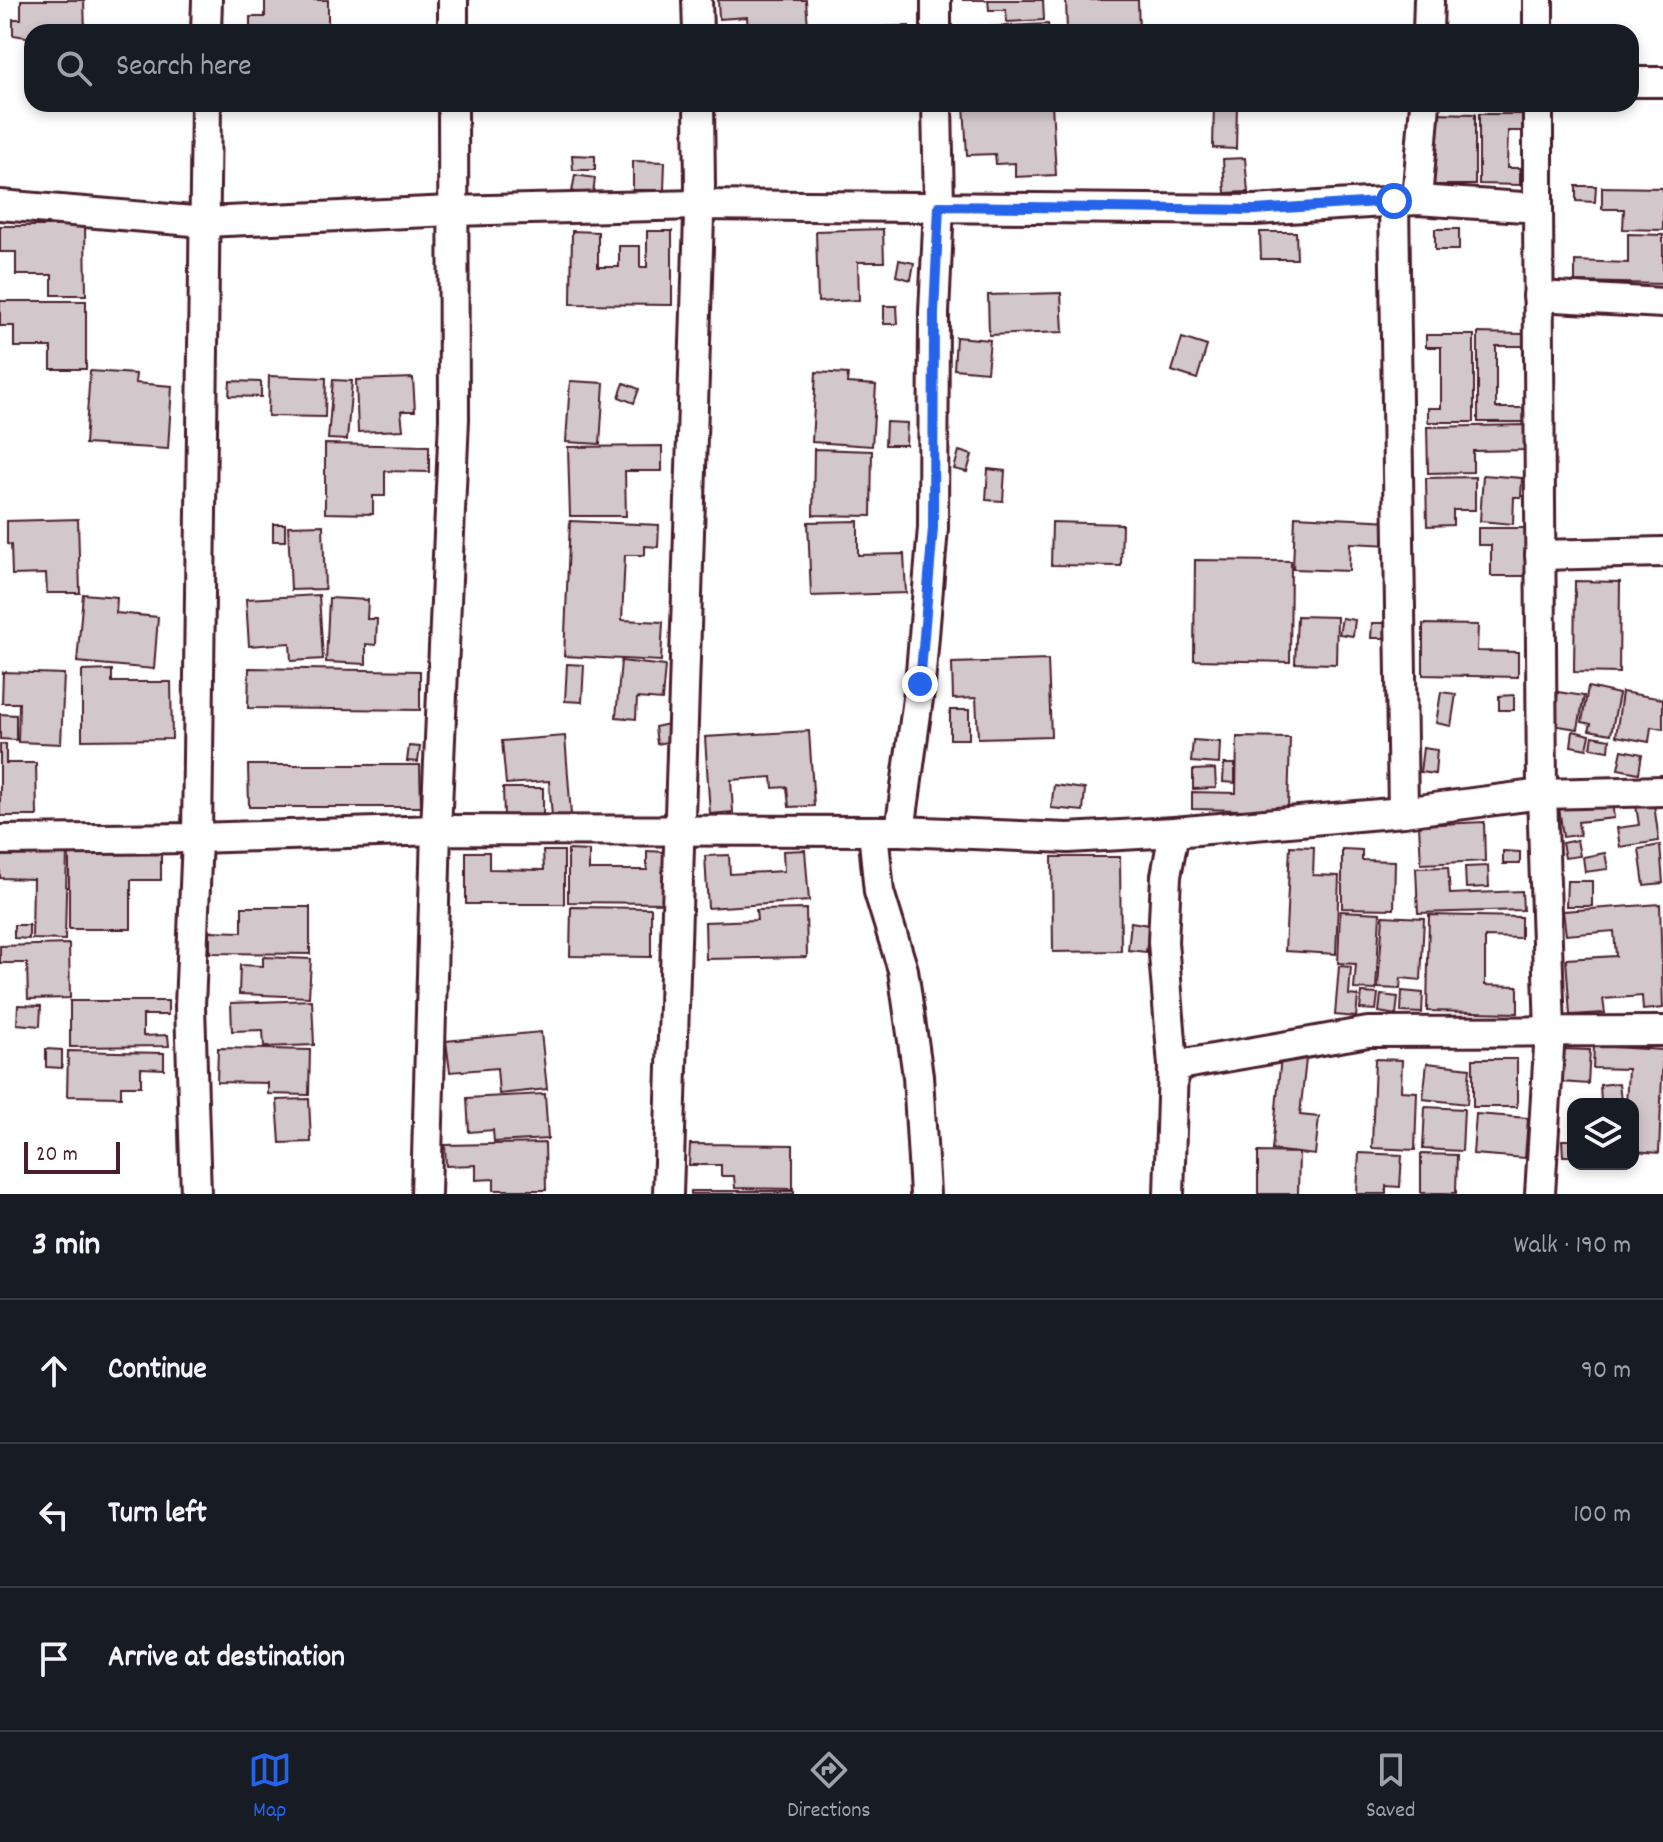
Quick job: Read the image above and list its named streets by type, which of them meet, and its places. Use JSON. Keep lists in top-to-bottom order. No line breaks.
{"scale_bar":"20 m","page":{"search":"Search here","scale":"20 m","heading":["3 min","Walk · 190 m"],"list":[["Continue","90 m"],["Turn left","100 m"],"Arrive at destination"],"nav":["Map","Directions","Saved"]}}
